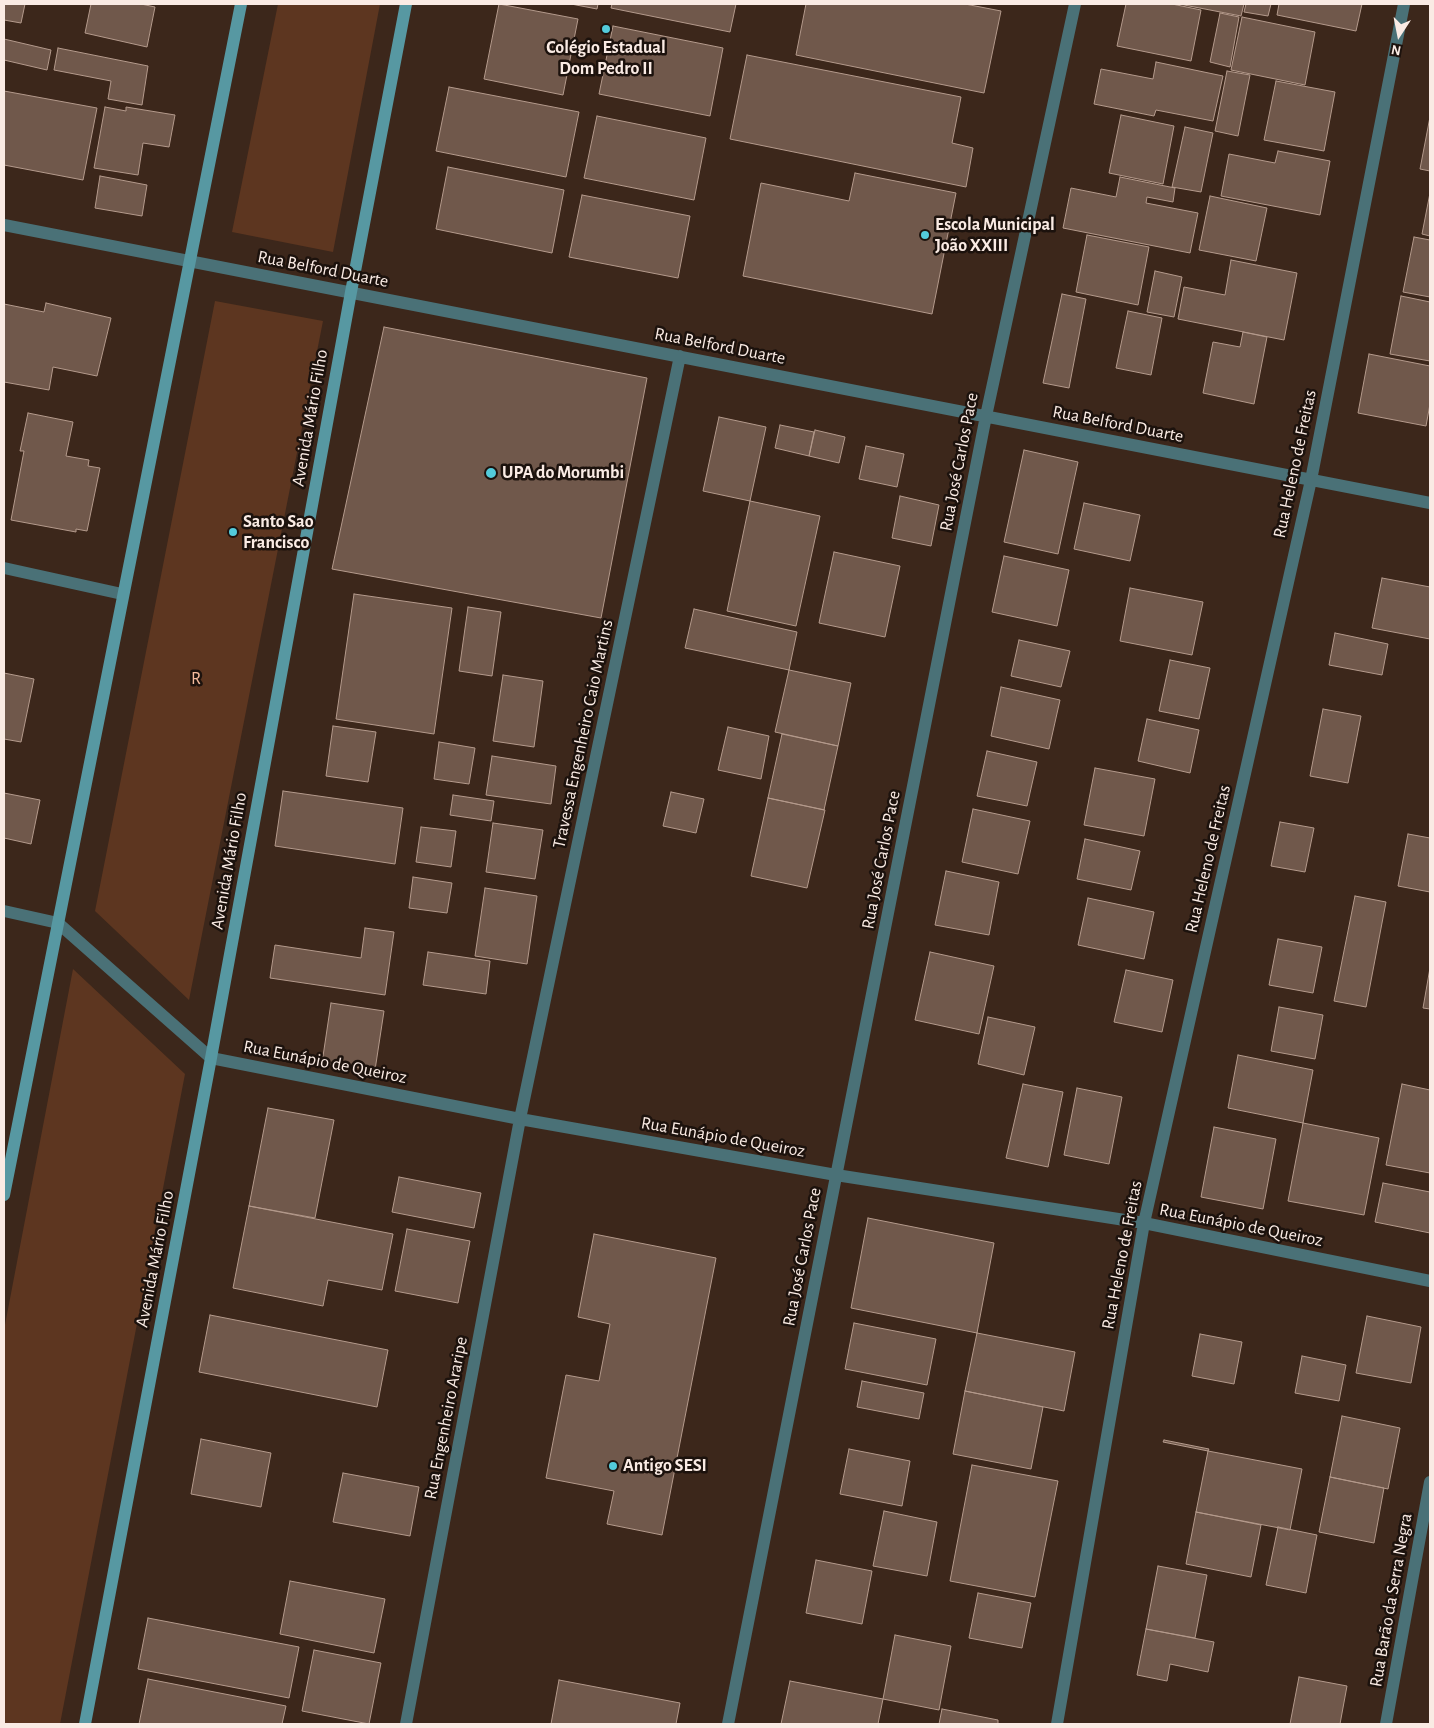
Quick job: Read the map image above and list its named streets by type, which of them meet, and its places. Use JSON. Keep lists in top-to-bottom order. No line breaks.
{"streets":{"main road":["Avenida Mário Filho"],"street":["Rua Belford Duarte","Rua José Carlos Pace","Rua Heleno de Freitas","Travessa Engenheiro Caio Martins","Rua Eunápio de Queiroz","Rua Engenheiro Araripe","Rua Barão da Serra Negra"]},"crossings":[["Rua Belford Duarte","Avenida Mário Filho"],["Rua Belford Duarte","Rua José Carlos Pace"],["Rua Belford Duarte","Rua Heleno de Freitas"],["Rua Belford Duarte","Travessa Engenheiro Caio Martins"],["Avenida Mário Filho","Rua Eunápio de Queiroz"],["Rua José Carlos Pace","Rua Eunápio de Queiroz"],["Rua Heleno de Freitas","Rua Eunápio de Queiroz"],["Travessa Engenheiro Caio Martins","Rua Eunápio de Queiroz"],["Travessa Engenheiro Caio Martins","Rua Engenheiro Araripe"],["Rua Eunápio de Queiroz","Rua Engenheiro Araripe"]],"parks":["R"],"places":["Colégio Estadual Dom Pedro II","Escola Municipal João XXIII","UPA do Morumbi","Santo Sao Francisco","Antigo SESI"],"north":"bottom"}
